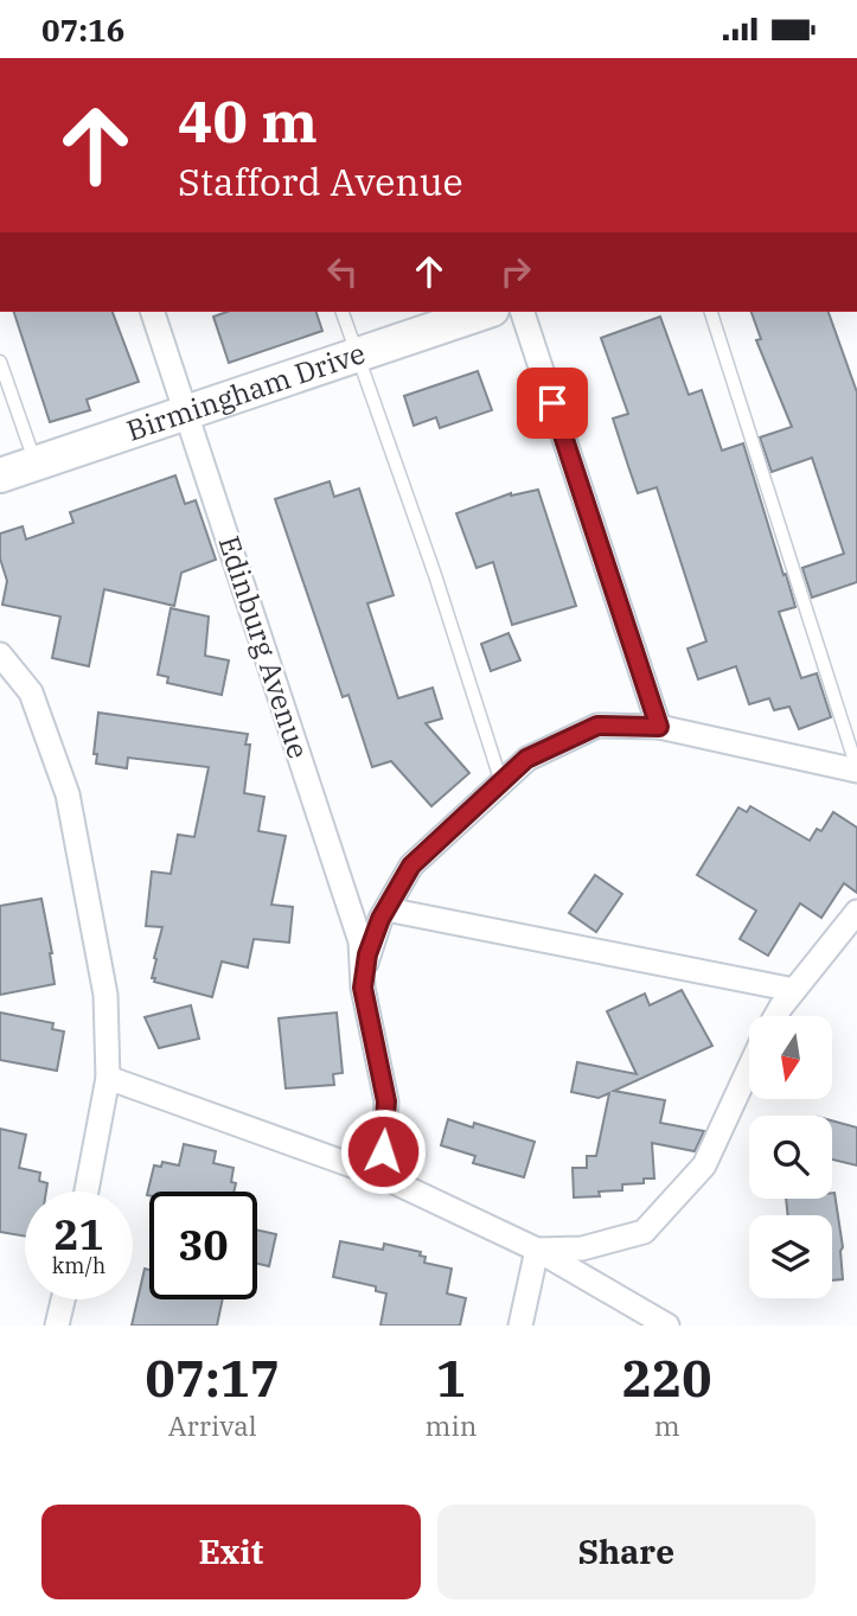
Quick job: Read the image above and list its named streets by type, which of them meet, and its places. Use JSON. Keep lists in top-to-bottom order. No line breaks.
{"streets":{"main road":["Birmingham Drive"],"street":["Edinburg Avenue"]},"crossings":[["Birmingham Drive","Edinburg Avenue"]],"north":"bottom","page":{"status":"07:16","turn":["40 m","Stafford Avenue"],"speed":"21 km/h","limit":"30","eta":["07:17","Arrival","1","min","220","m"],"buttons":["Exit","Share"]}}
